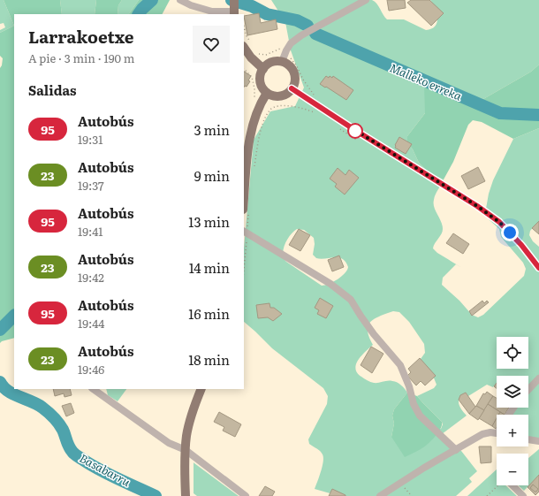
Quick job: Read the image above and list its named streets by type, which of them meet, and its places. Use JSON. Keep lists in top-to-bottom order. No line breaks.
{"water":["Malleko erreka","Basabarru"],"lines":["bus line 95"],"page":{"heading":[["Larrakoetxe","A pie · 3 min · 190 m"],"Salidas"],"list":[{"mark":"95","name":"Autobús","note":"19:31","value":"3 min"},{"mark":"23","name":"Autobús","note":"19:37","value":"9 min"},{"mark":"95","name":"Autobús","note":"19:41","value":"13 min"},{"mark":"23","name":"Autobús","note":"19:42","value":"14 min"},{"mark":"95","name":"Autobús","note":"19:44","value":"16 min"},{"mark":"23","name":"Autobús","note":"19:46","value":"18 min"}],"map_buttons":["+","−"]}}
